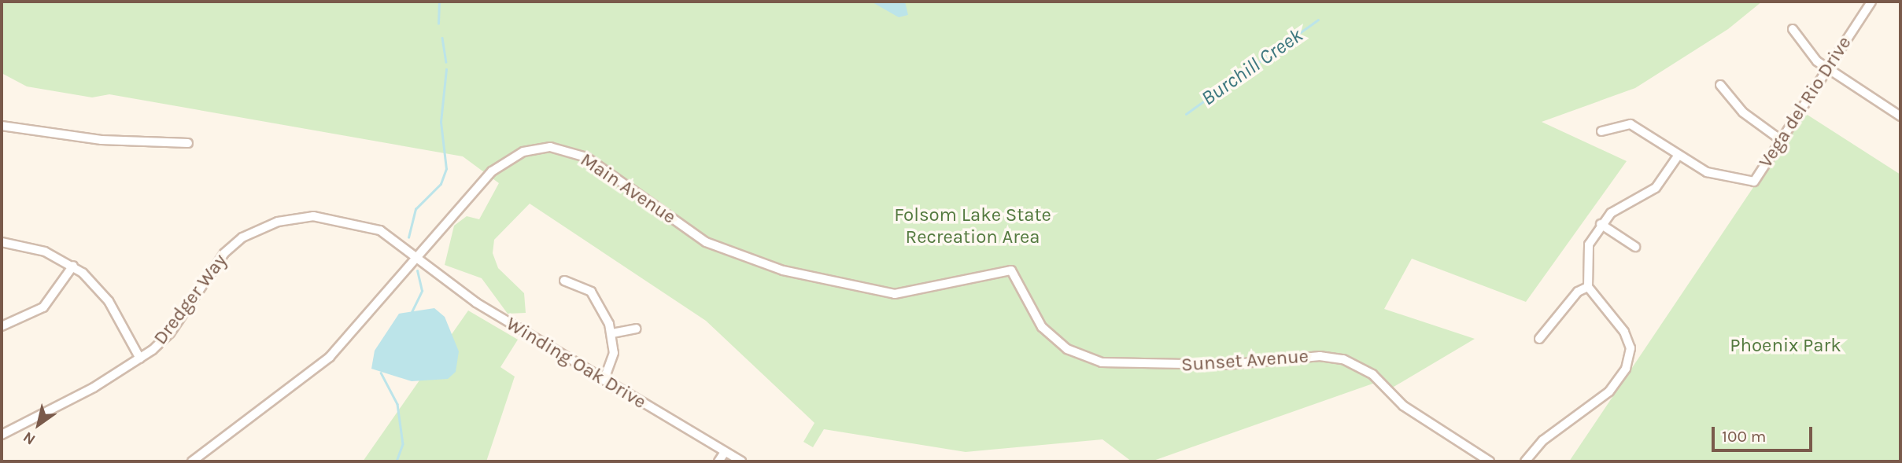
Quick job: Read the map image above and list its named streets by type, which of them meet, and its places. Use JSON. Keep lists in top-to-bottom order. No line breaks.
{"streets":{"street":["Vega del Rio Drive","Main Avenue","Dredger Way","Sunset Avenue","Winding Oak Drive"]},"crossings":[["Main Avenue","Dredger Way"],["Main Avenue","Sunset Avenue"],["Main Avenue","Winding Oak Drive"],["Dredger Way","Winding Oak Drive"]],"water":["Burchill Creek"],"parks":["Folsom Lake State Recreation Area","Phoenix Park"],"scale_bar":"100 m","north":"bottom left"}
